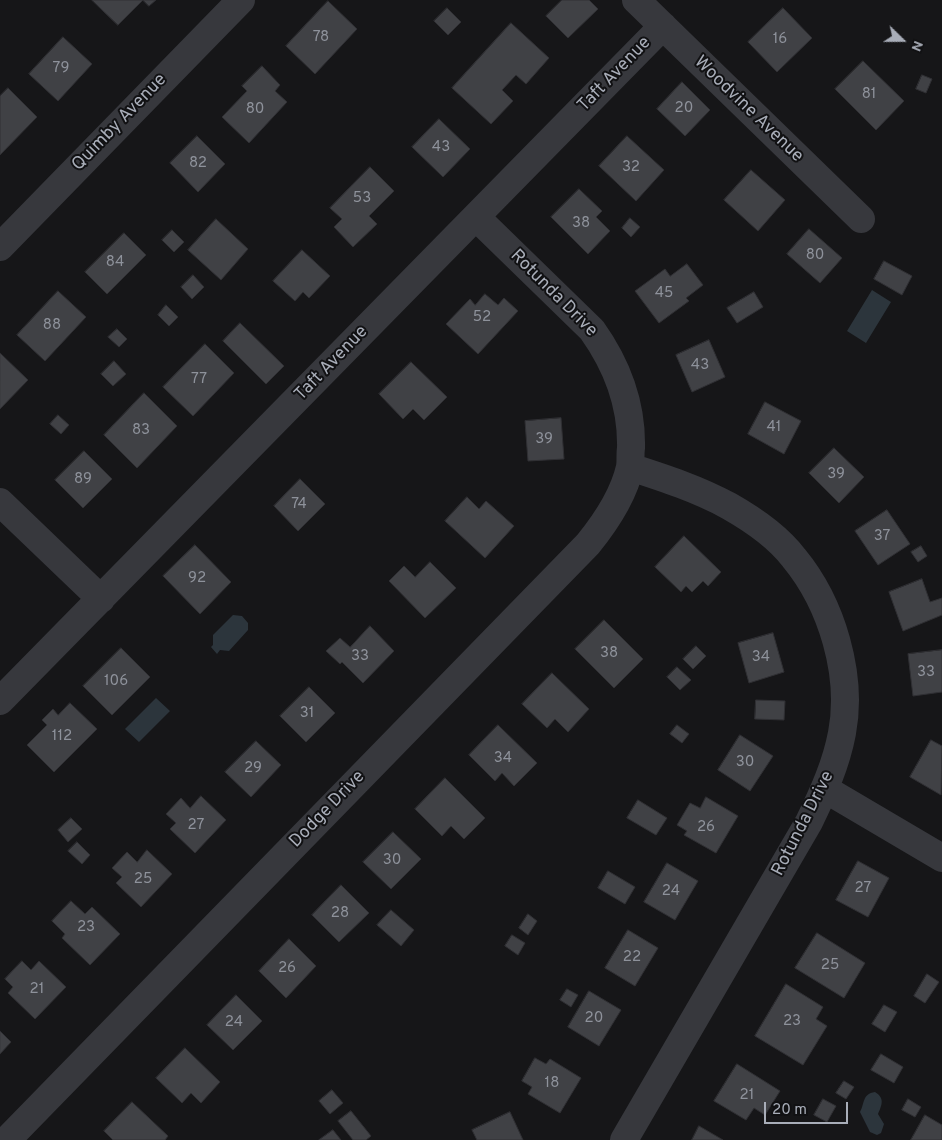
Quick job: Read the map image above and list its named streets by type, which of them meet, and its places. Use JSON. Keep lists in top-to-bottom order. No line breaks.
{"streets":{"street":["Taft Avenue","Woodvine Avenue","Quimby Avenue","Rotunda Drive","Dodge Drive"]},"crossings":[["Taft Avenue","Woodvine Avenue"],["Taft Avenue","Rotunda Drive"],["Rotunda Drive","Dodge Drive"]],"house_numbers":["78","16","79","81","20","80","43","82","32","53","38","80","84","45","52","88","43","77","41","83","39","39","89","74","37","92","38","33","34","33","106","31","112","34","30","29","27","26","30","25","27","24","28","23","22","25","26","21","20","23","24","18","21"],"scale_bar":"20 m","north":"right"}
